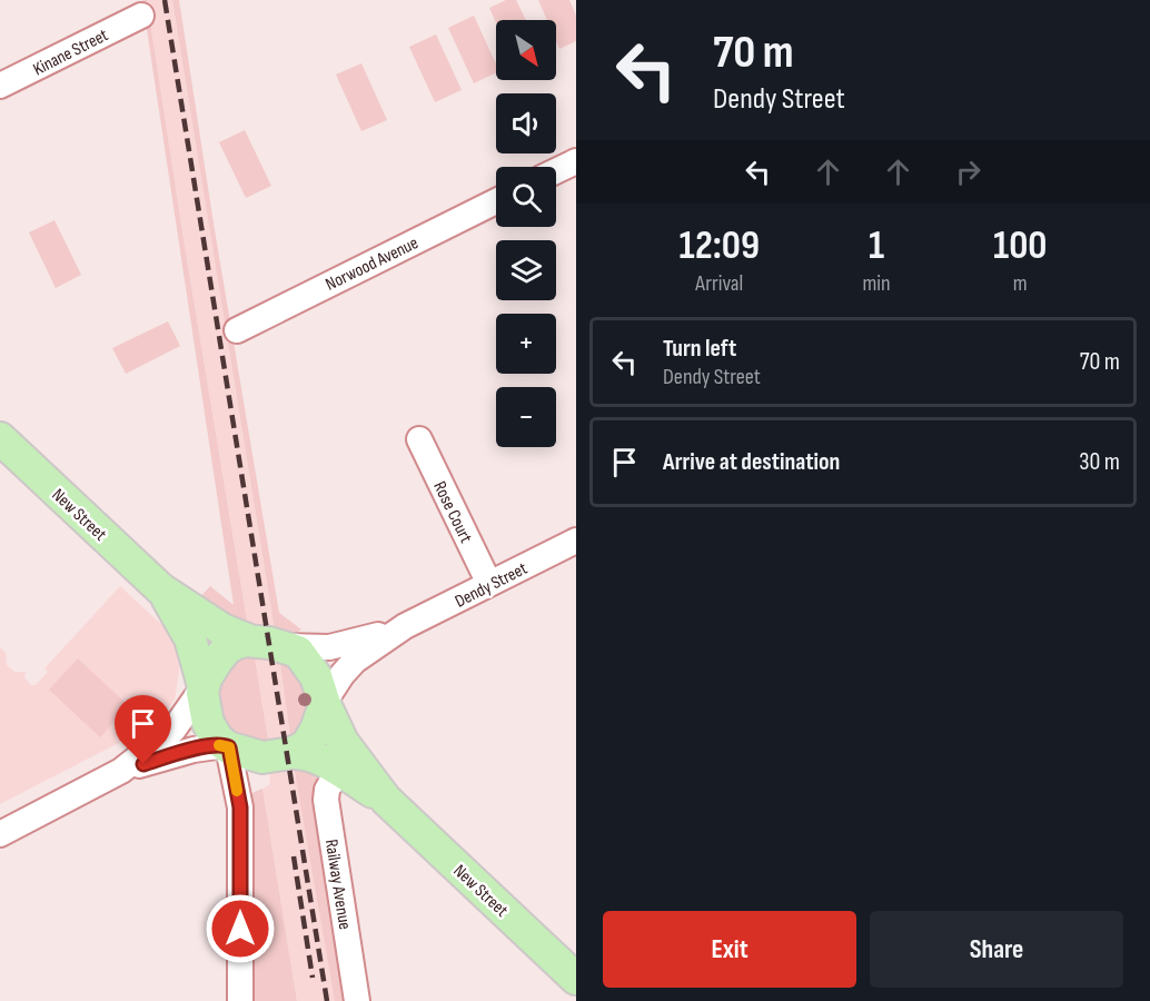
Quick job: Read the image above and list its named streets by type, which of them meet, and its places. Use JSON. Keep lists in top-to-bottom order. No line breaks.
{"streets":{"main road":["New Street"],"street":["Kinane Street","Norwood Avenue","Rose Court","Dendy Street","Railway Avenue"]},"crossings":[["Rose Court","Dendy Street"],["New Street","Dendy Street"],["New Street","Railway Avenue"]],"north":"bottom right","page":{"turn":["70 m","Dendy Street"],"map_buttons":["+","−"],"eta":["12:09","Arrival","1","min","100","m"],"list":[{"name":"Turn left","note":"Dendy Street","value":"70 m"},{"name":"Arrive at destination","value":"30 m"}],"buttons":["Exit","Share"]}}
